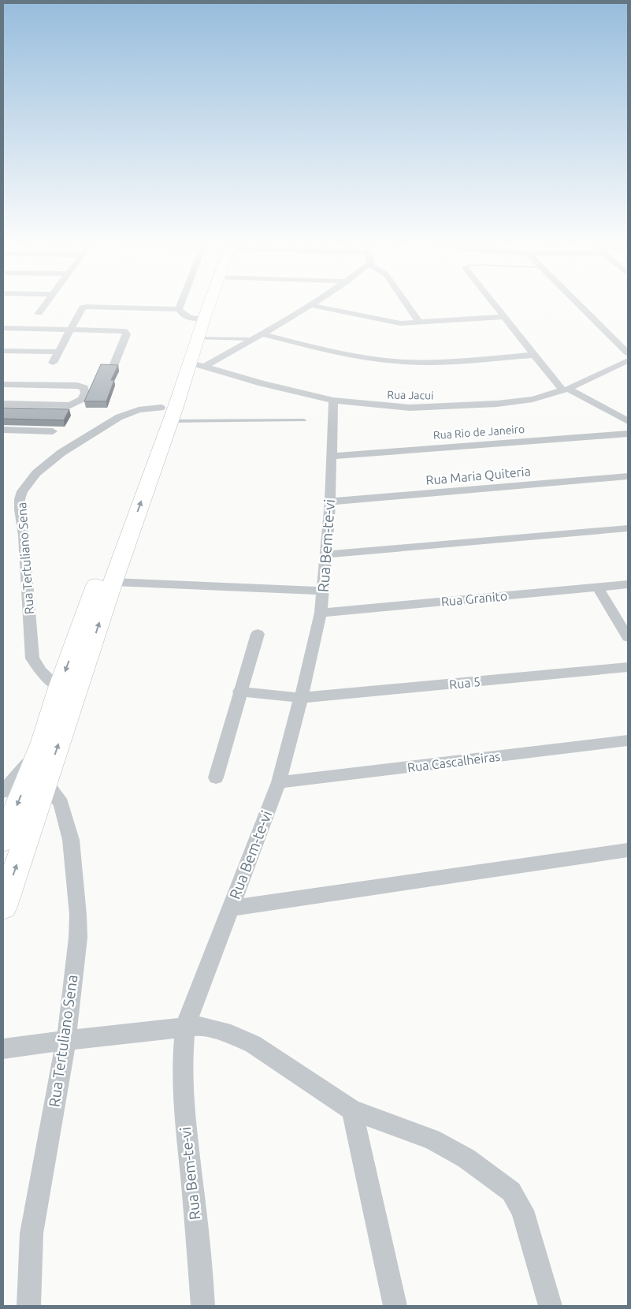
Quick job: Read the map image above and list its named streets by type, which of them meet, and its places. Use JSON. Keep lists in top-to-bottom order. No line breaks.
{"streets":{"street":["Rua Jacui","Rua Rio de Janeiro","Rua Maria Quiteria","Rua Bem-te-vi","Rua Tertuliano Sena","Rua Granito","Rua 5","Rua Cascalheiras"]},"crossings":[["Rua Jacui","Rua Bem-te-vi"],["Rua Rio de Janeiro","Rua Bem-te-vi"],["Rua Maria Quiteria","Rua Bem-te-vi"],["Rua Bem-te-vi","Rua Granito"],["Rua Bem-te-vi","Rua 5"],["Rua Bem-te-vi","Rua Cascalheiras"]]}
